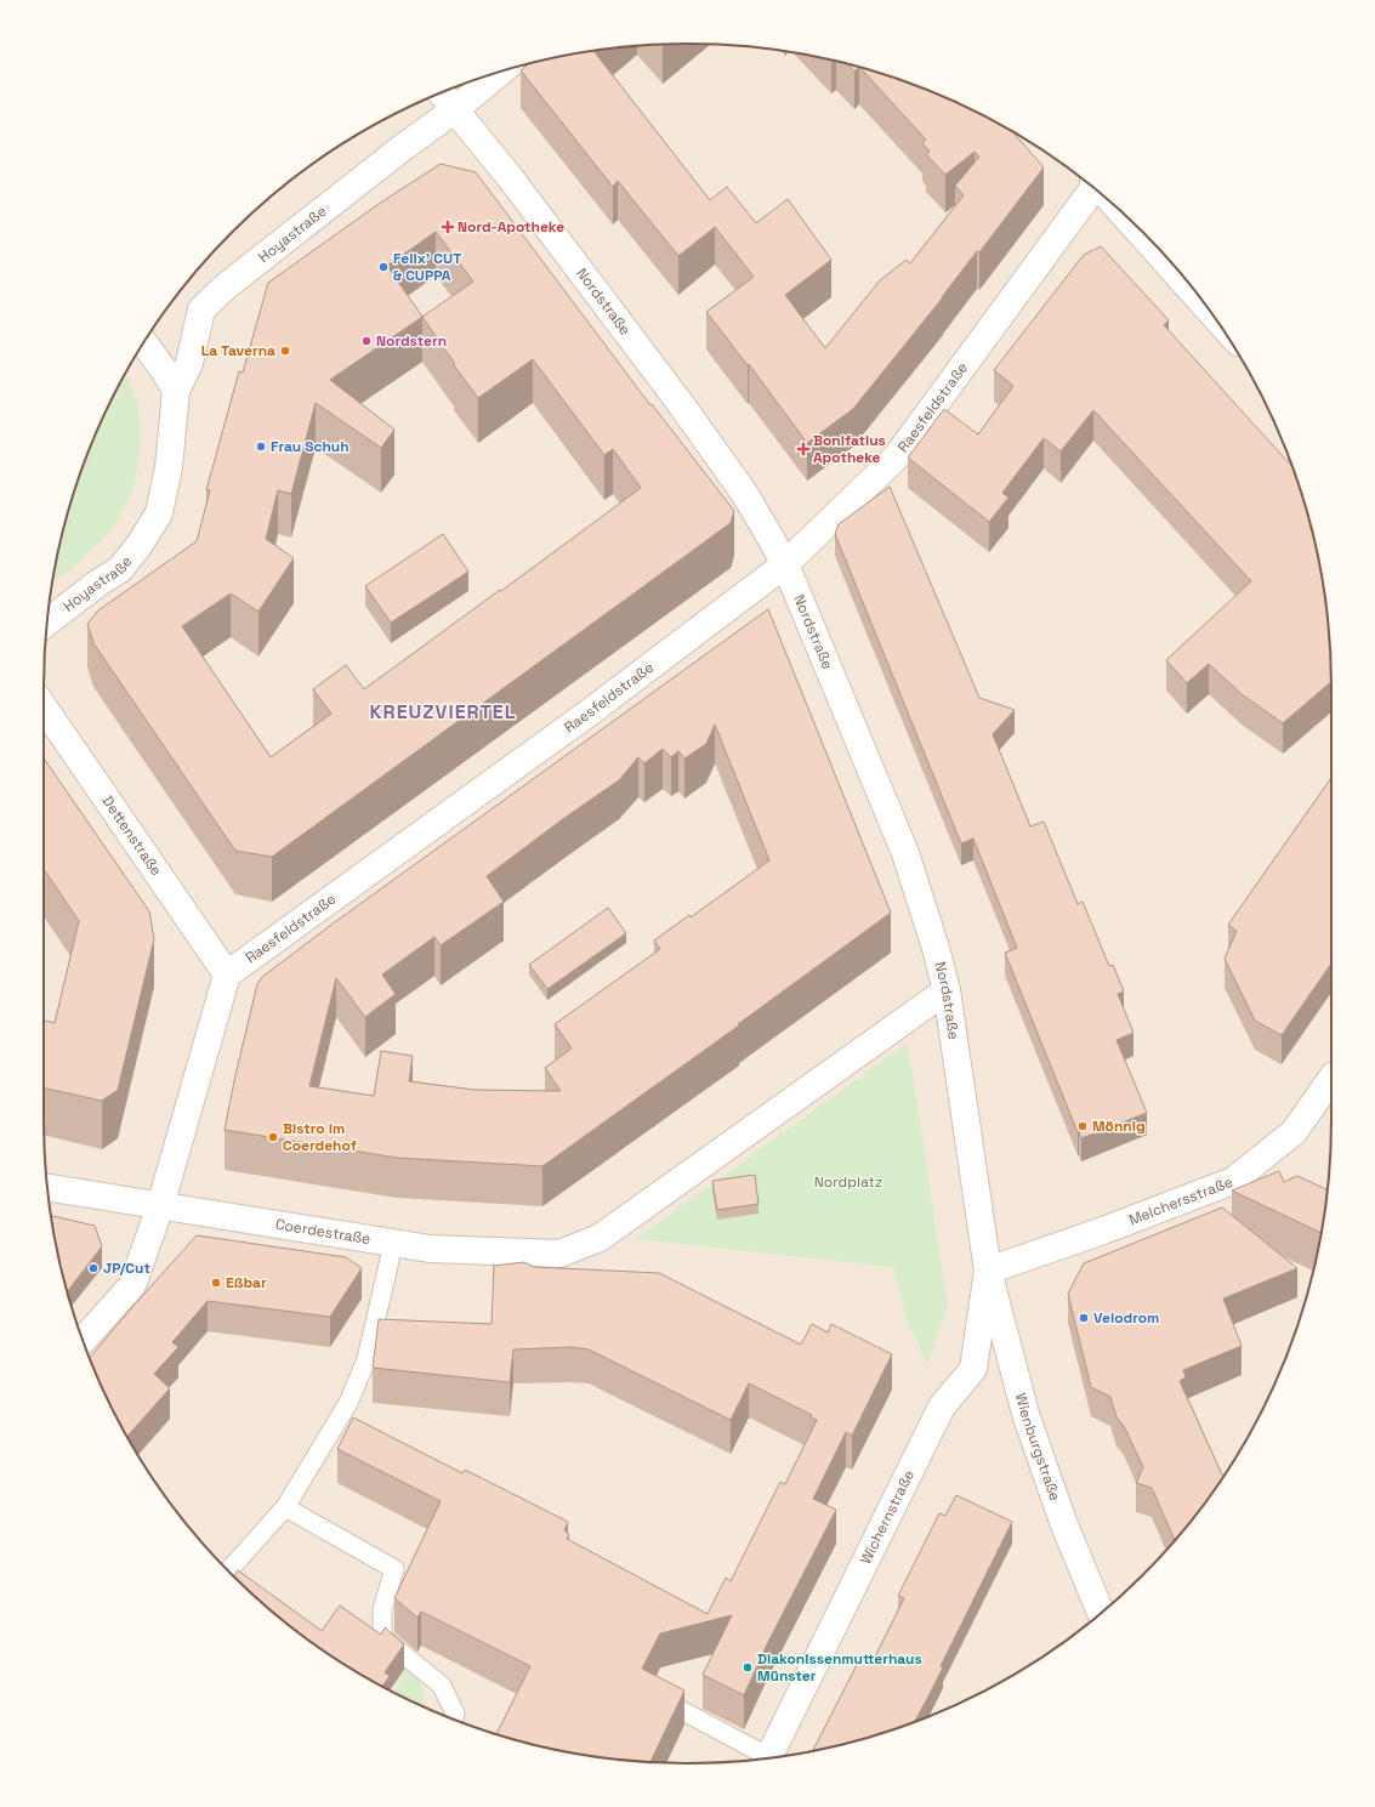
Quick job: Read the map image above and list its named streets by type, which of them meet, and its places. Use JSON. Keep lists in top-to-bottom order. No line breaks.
{"streets":{"street":["Hoyastraße","Nordstraße","Raesfeldstraße","Dettenstraße","Melchersstraße","Coerdestraße","Wienburgstraße","Wichernstraße"]},"crossings":[["Hoyastraße","Nordstraße"],["Nordstraße","Raesfeldstraße"],["Nordstraße","Melchersstraße"],["Nordstraße","Coerdestraße"],["Nordstraße","Wienburgstraße"],["Nordstraße","Wichernstraße"],["Raesfeldstraße","Dettenstraße"],["Melchersstraße","Wienburgstraße"],["Melchersstraße","Wichernstraße"],["Wienburgstraße","Wichernstraße"]],"districts":["KREUZVIERTEL"],"parks":["Nordplatz"],"places":{"health":["Nord-Apotheke","Bonifatius Apotheke"],"other":["Felix' CUT & CUPPA","Nordstern","La Taverna","Frau Schuh","Mönnig","Bistro im Coerdehof","JP/Cut","Eßbar","Velodrom","Diakonissenmutterhaus Münster"]}}
